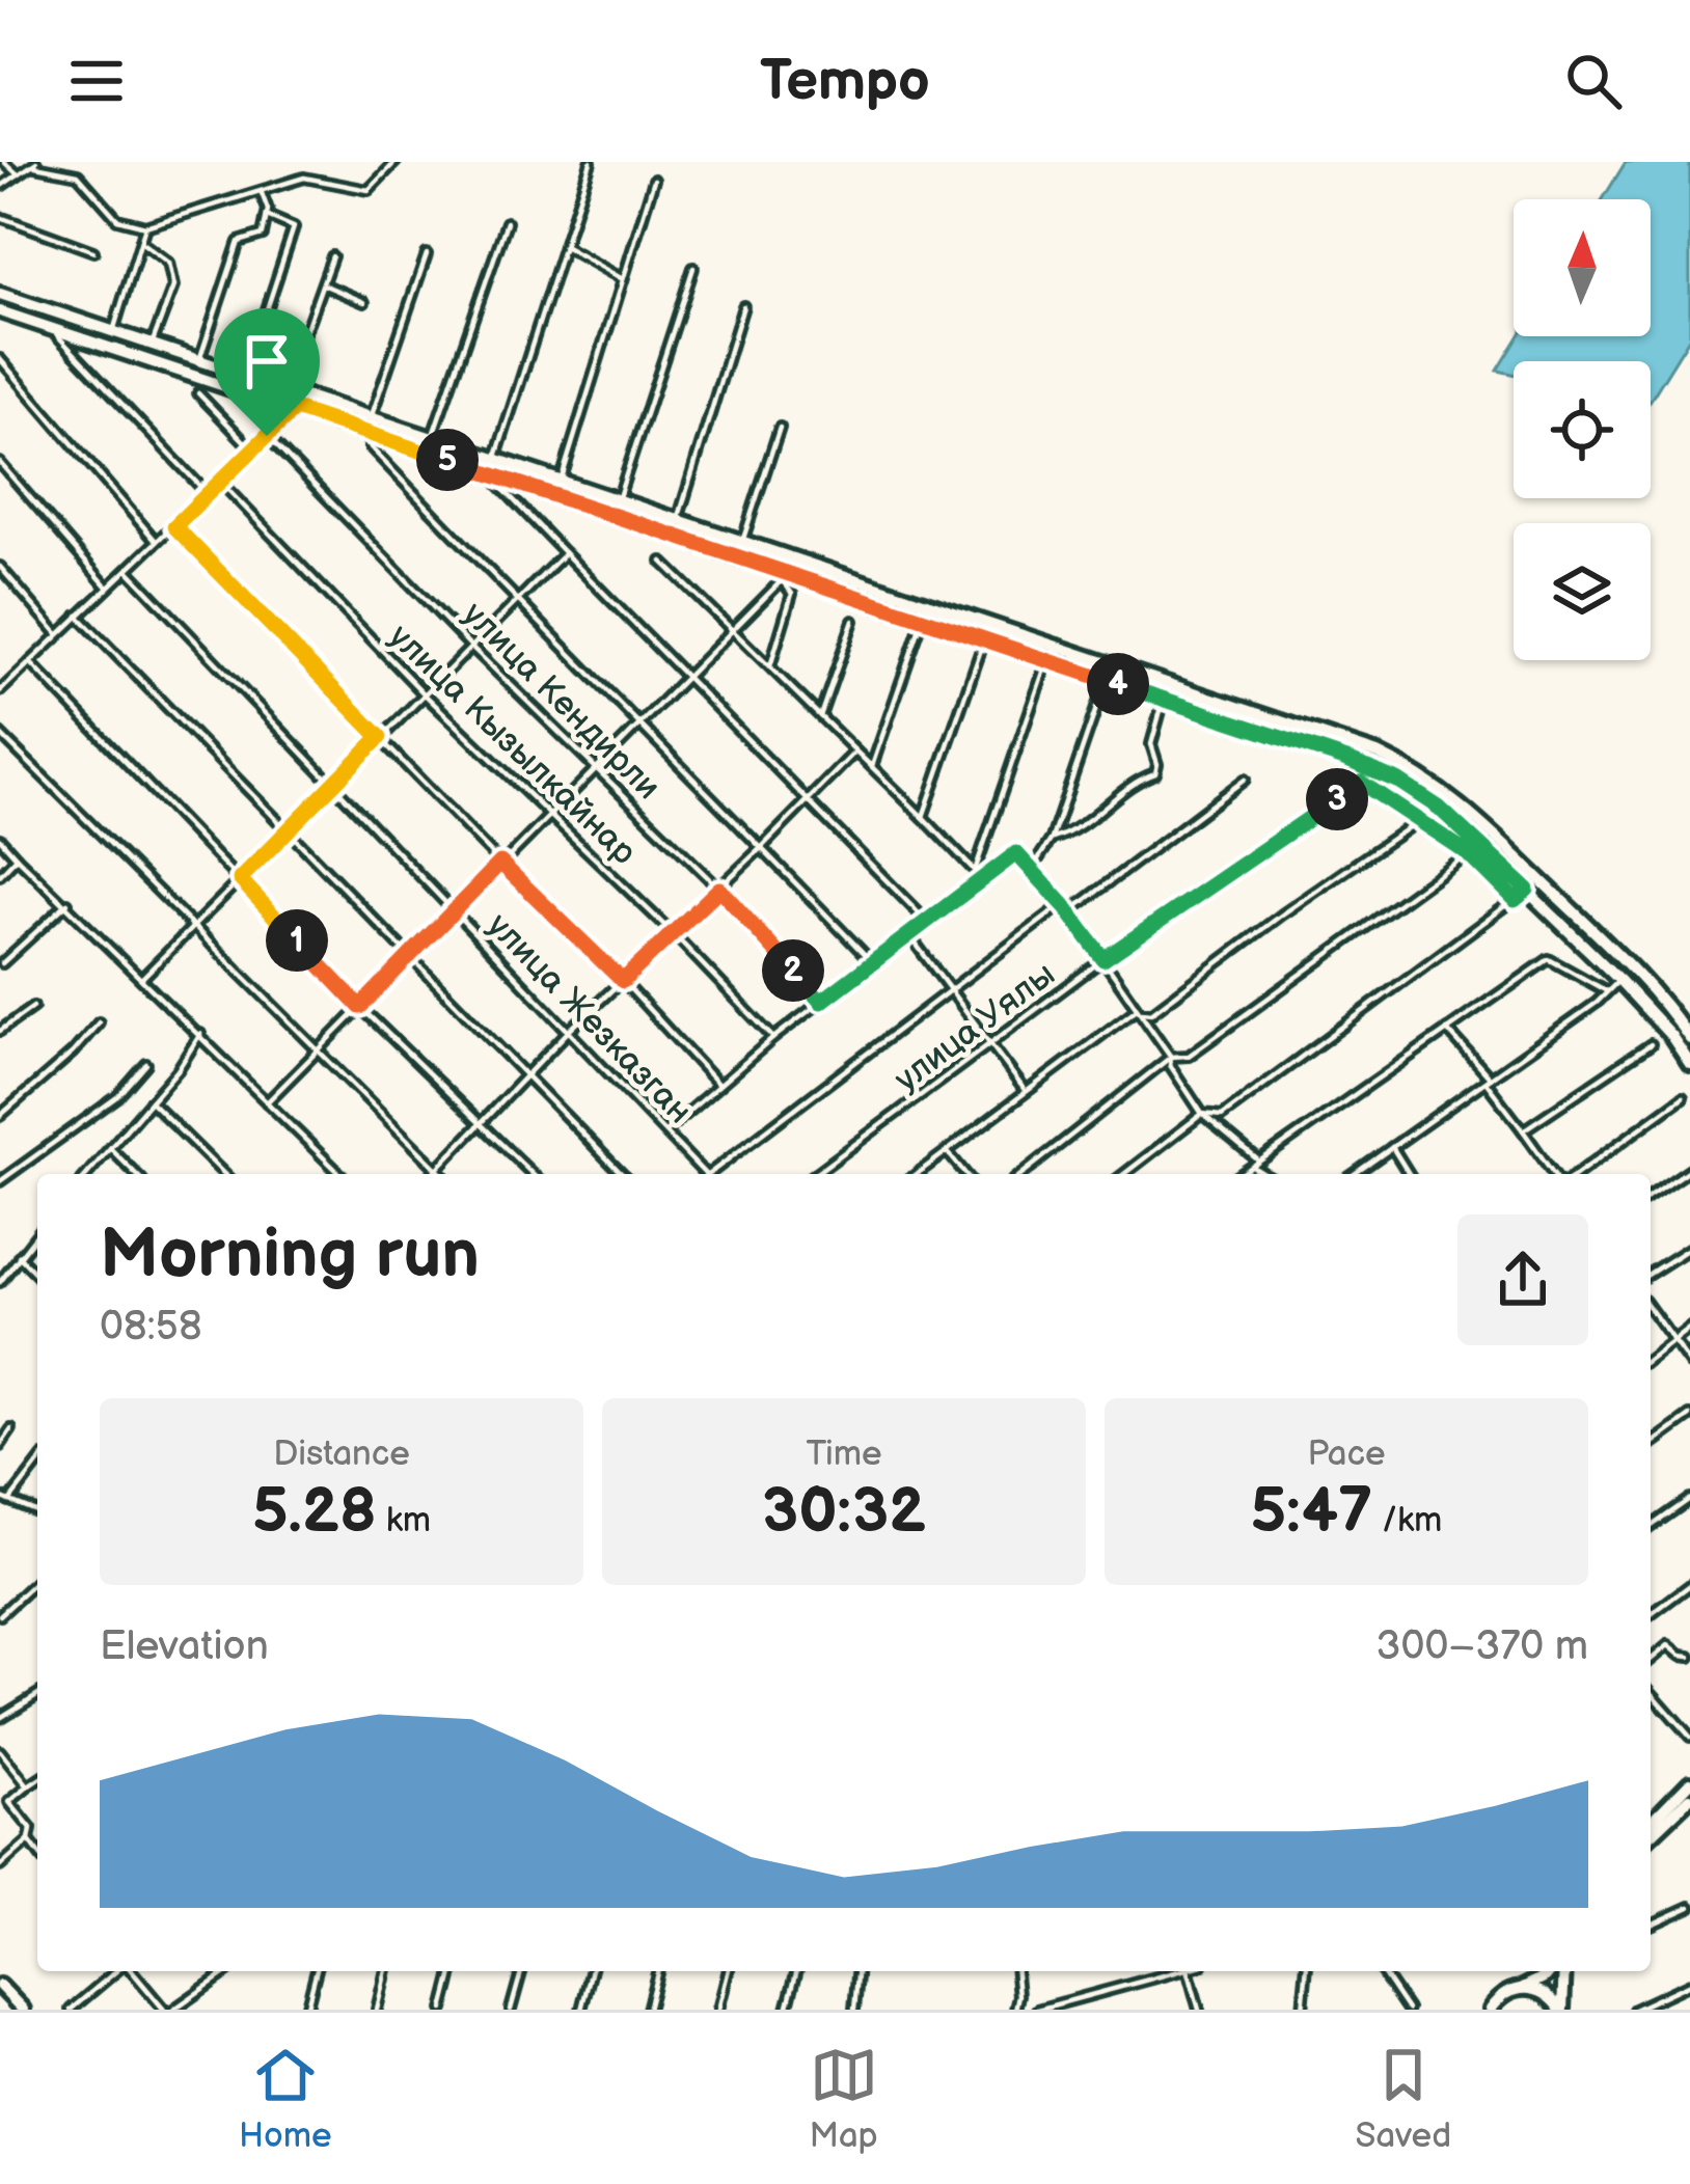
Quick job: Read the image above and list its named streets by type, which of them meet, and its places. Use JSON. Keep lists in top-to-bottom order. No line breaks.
{"streets":{"street":["улица Кендирли","улица Кызылкайнар","улица Жезказган","улица Уялы"]},"crossings":[["улица Кендирли","улица Кызылкайнар"],["улица Кендирли","улица Жезказган"]],"north":"top","page":{"header":"Tempo","pins":["5","4","3","1","2"],"heading":["Morning run","08:58"],"stats":[["Distance","5.28 km"],["Time","30:32"],["Pace","5:47 /km"]],"chart":["Elevation","300–370 m"],"tabs":["Home","Map","Saved"]}}
